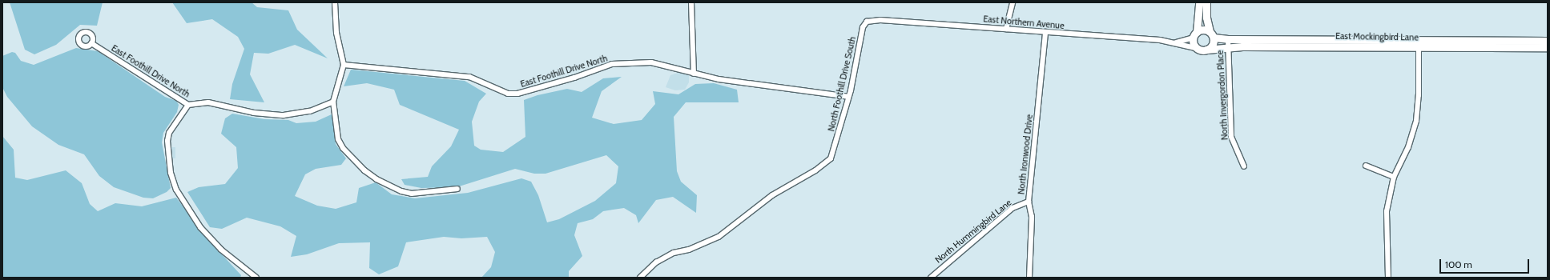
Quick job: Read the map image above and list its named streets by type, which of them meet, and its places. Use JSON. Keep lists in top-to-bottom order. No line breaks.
{"streets":{"street":["East Northern Avenue","East Mockingbird Lane","East Foothill Drive North","North Foothill Drive South","North Invergordon Place","North Ironwood Drive","North Hummingbird Lane"]},"crossings":[["East Northern Avenue","East Mockingbird Lane"],["East Northern Avenue","North Foothill Drive South"],["East Northern Avenue","North Ironwood Drive"],["East Mockingbird Lane","North Invergordon Place"],["East Foothill Drive North","North Foothill Drive South"],["North Ironwood Drive","North Hummingbird Lane"]],"scale_bar":"100 m"}
